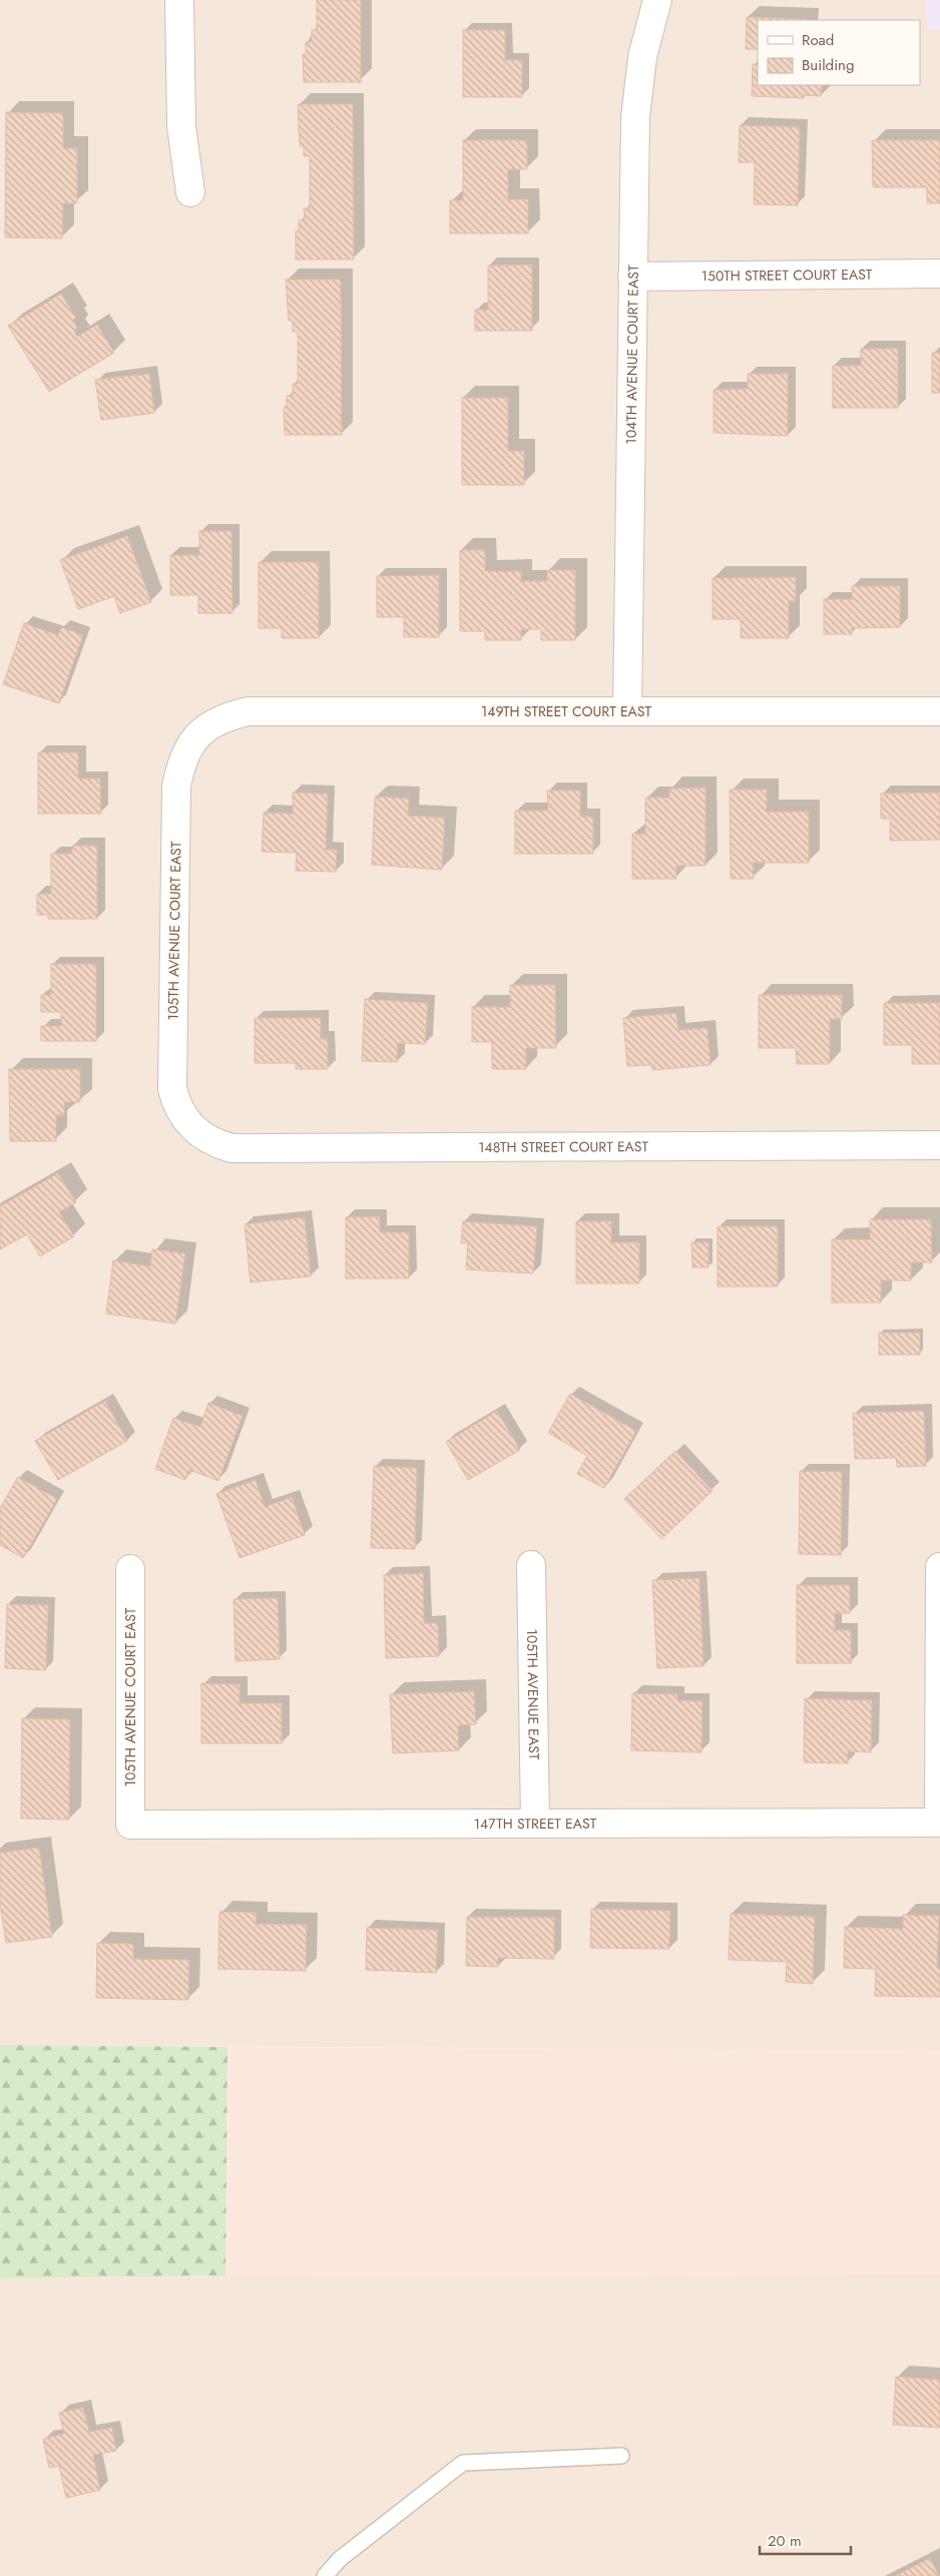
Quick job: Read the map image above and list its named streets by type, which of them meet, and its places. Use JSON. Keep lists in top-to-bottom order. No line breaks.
{"streets":{"street":["150TH STREET COURT EAST","104TH AVENUE COURT EAST","149TH STREET COURT EAST","105TH AVENUE COURT EAST","148TH STREET COURT EAST","105TH AVENUE EAST","147TH STREET EAST"]},"crossings":[["150TH STREET COURT EAST","104TH AVENUE COURT EAST"],["104TH AVENUE COURT EAST","149TH STREET COURT EAST"],["149TH STREET COURT EAST","105TH AVENUE COURT EAST"],["105TH AVENUE COURT EAST","148TH STREET COURT EAST"],["105TH AVENUE COURT EAST","147TH STREET EAST"],["105TH AVENUE EAST","147TH STREET EAST"]],"legend":["Road","Building"],"scale_bar":"20 m"}
